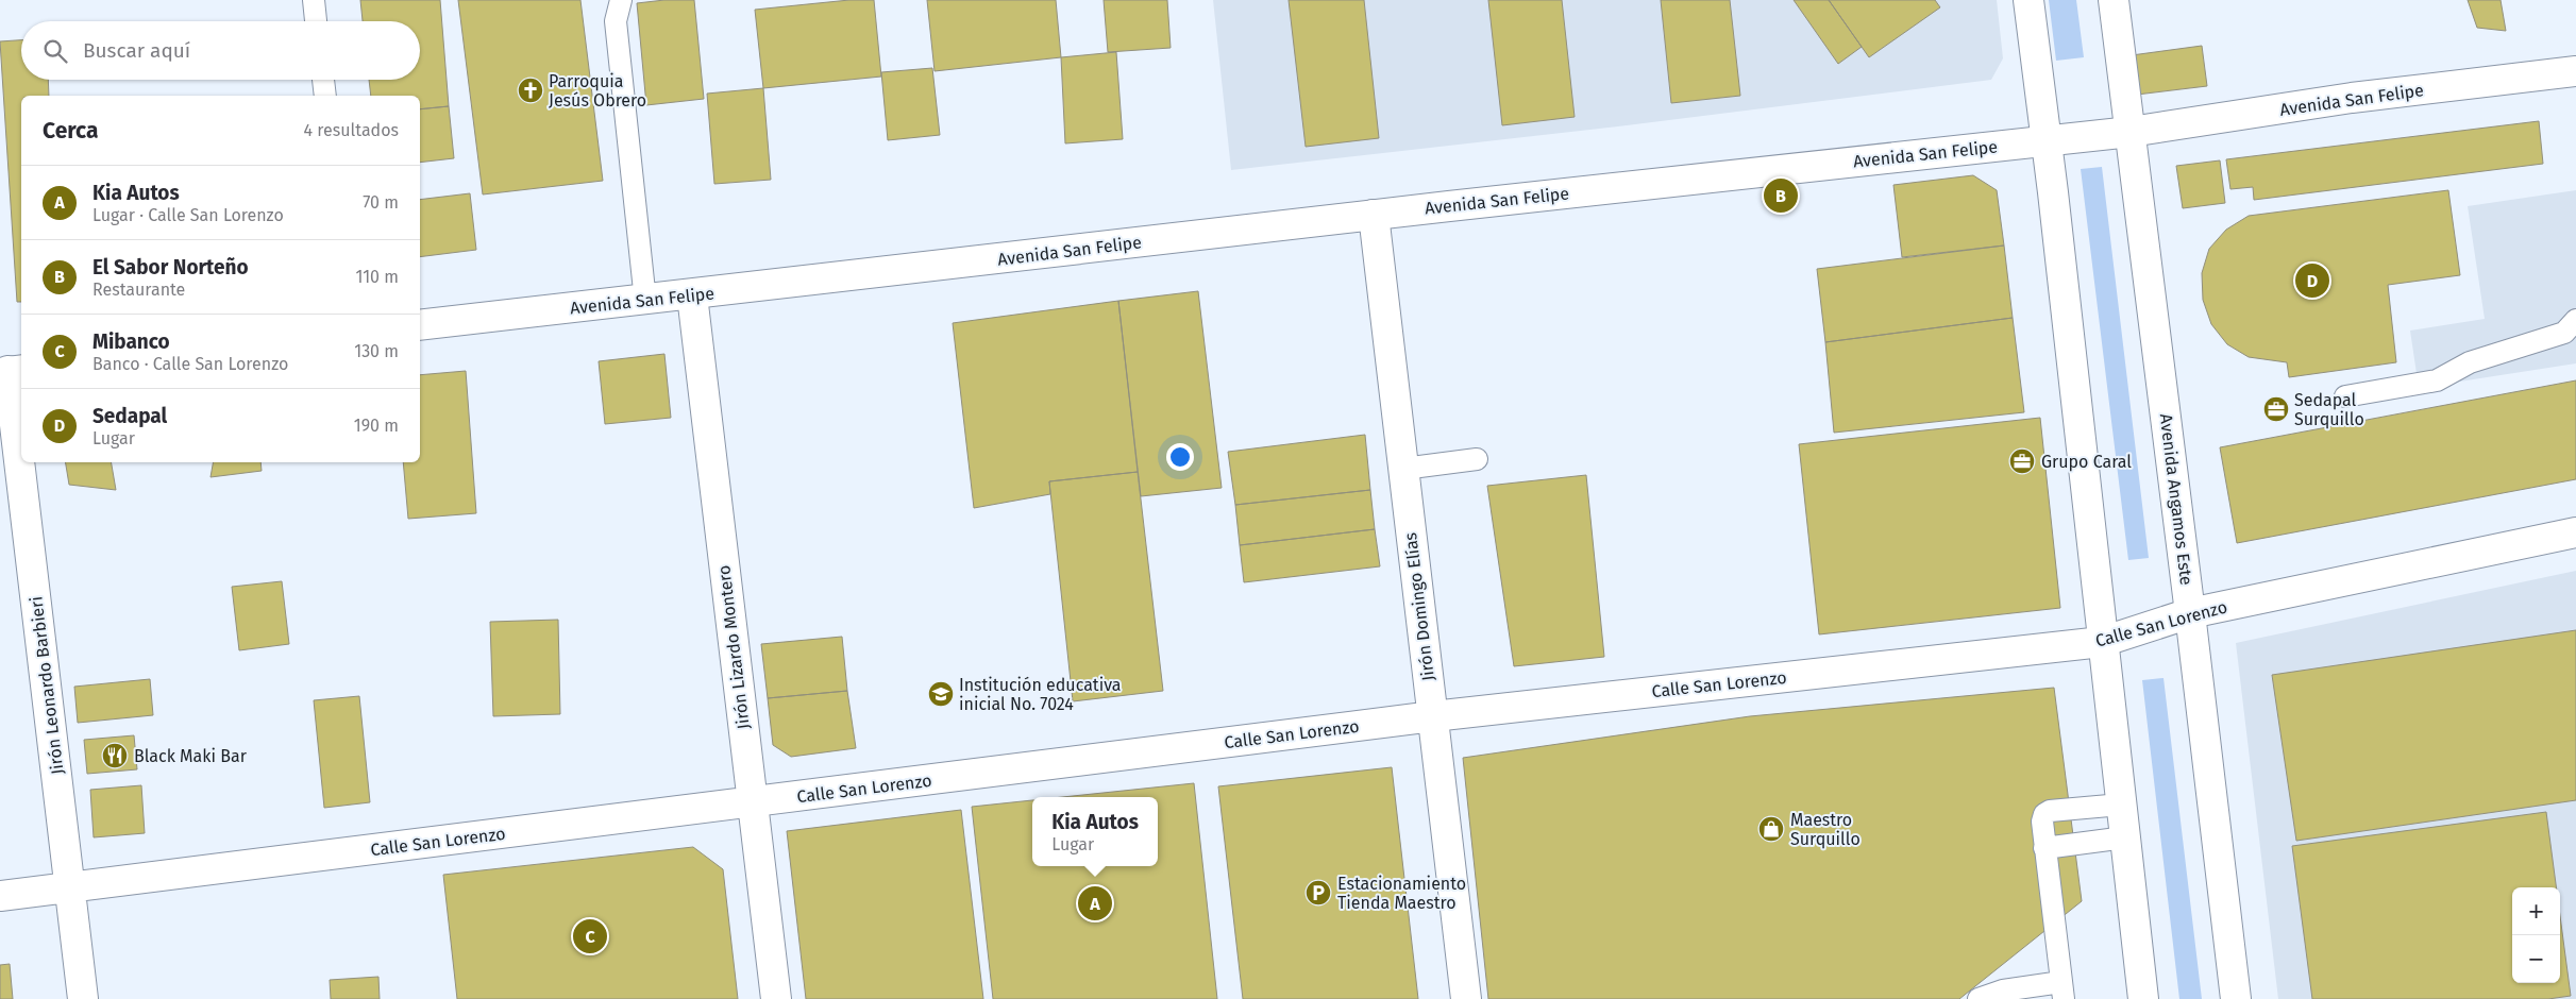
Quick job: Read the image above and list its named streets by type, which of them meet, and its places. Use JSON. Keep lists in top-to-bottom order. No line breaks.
{"streets":{"street":["Avenida San Felipe","Avenida Angamos Este","Jirón Domingo Elías","Calle San Lorenzo","Jirón Lizardo Montero","Jirón Leonardo Barbieri"]},"crossings":[["Avenida San Felipe","Avenida Angamos Este"],["Avenida San Felipe","Jirón Domingo Elías"],["Avenida San Felipe","Jirón Lizardo Montero"],["Avenida Angamos Este","Calle San Lorenzo"],["Jirón Domingo Elías","Calle San Lorenzo"],["Calle San Lorenzo","Jirón Lizardo Montero"],["Calle San Lorenzo","Jirón Leonardo Barbieri"]],"places":{"church":["Parroquia Jesús Obrero"],"office":["Sedapal Surquillo","Grupo Caral"],"school or university":["Institución educativa inicial No. 7024"],"restaurant":["Black Maki Bar"],"shop":["Maestro Surquillo"],"parking":["Estacionamiento Tienda Maestro"]},"page":{"search":"Buscar aquí","heading":["Cerca","4 resultados"],"list":[{"mark":"A","name":"Kia Autos","note":"Lugar · Calle San Lorenzo","value":"70 m"},{"mark":"B","name":"El Sabor Norteño","note":"Restaurante","value":"110 m"},{"mark":"C","name":"Mibanco","note":"Banco · Calle San Lorenzo","value":"130 m"},{"mark":"D","name":"Sedapal","note":"Lugar","value":"190 m"}],"pins":["B","D","A","C"],"popup":["Kia Autos","Lugar"],"map_buttons":["+","−"]}}
